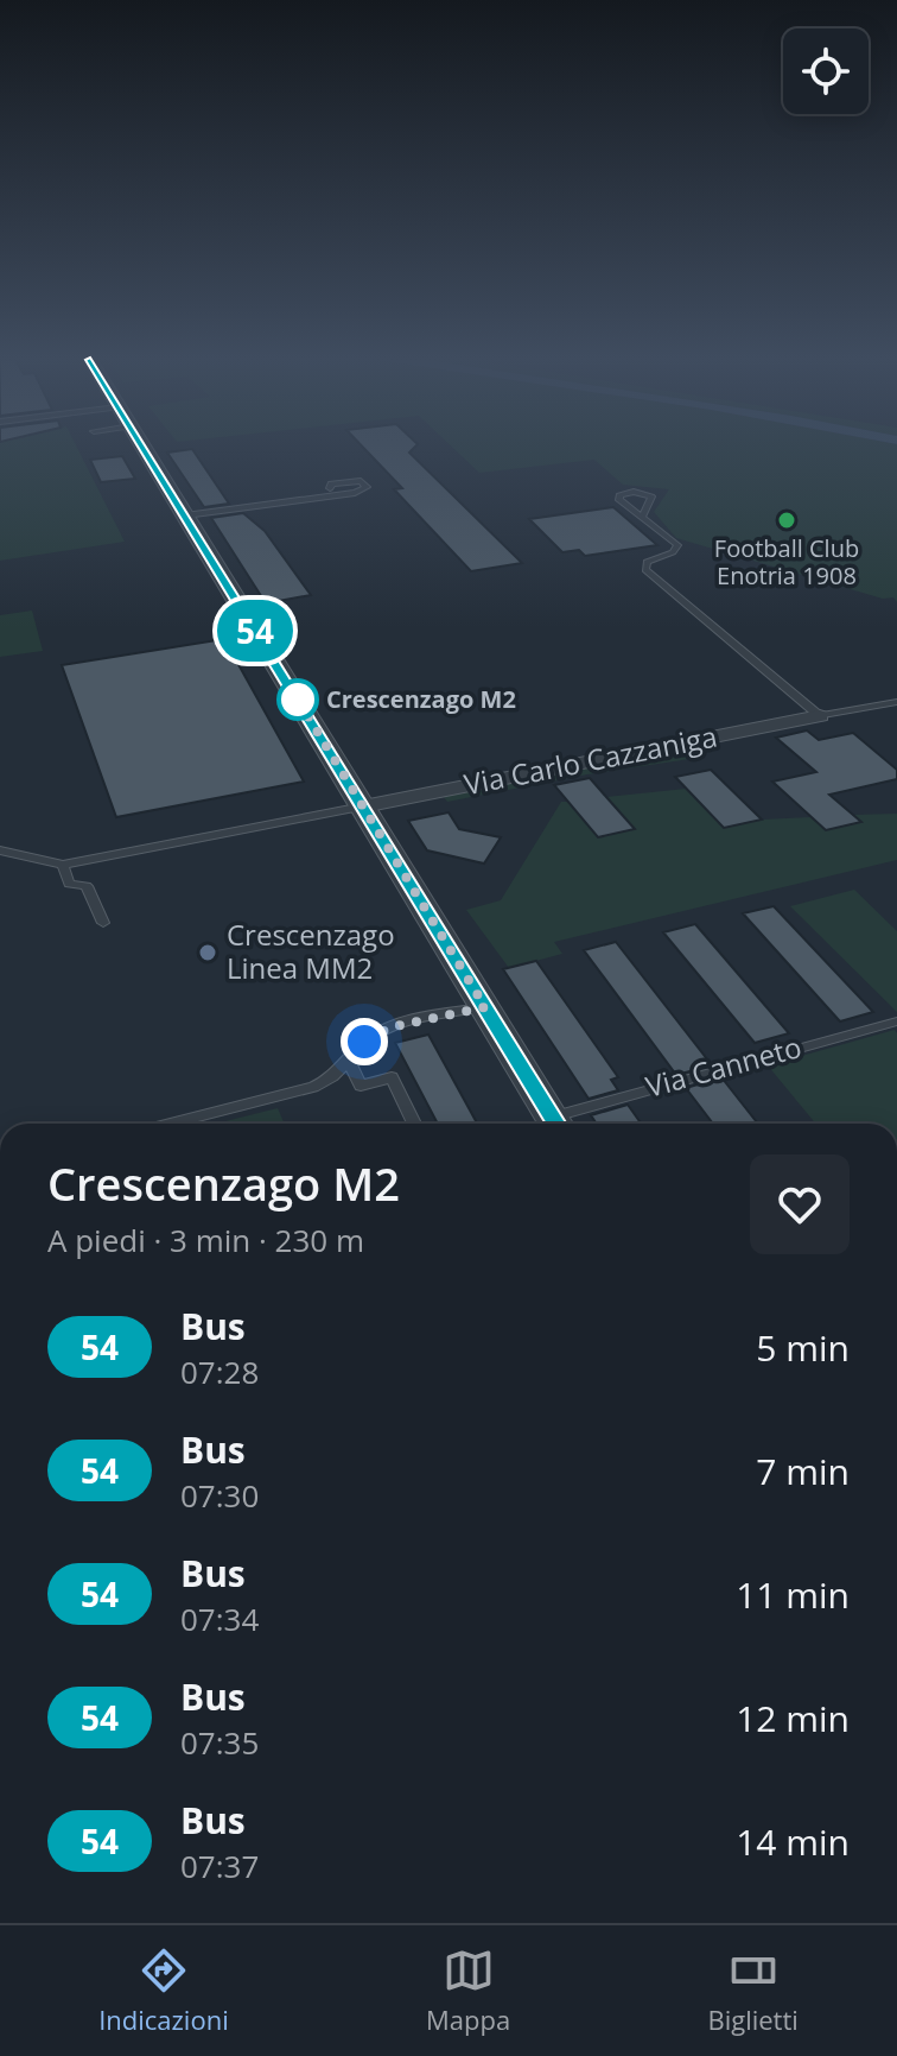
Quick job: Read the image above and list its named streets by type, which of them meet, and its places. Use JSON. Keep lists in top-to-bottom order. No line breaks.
{"streets":{"street":["Via Carlo Cazzaniga"],"lane":["Via Canneto"]},"places":["Football Club Enotria 1908","Crescenzago M2","Crescenzago Linea MM2"],"lines":["bus line 54"],"page":{"on_map":"54","heading":["Crescenzago M2","A piedi · 3 min · 230 m"],"list":[{"mark":"54","name":"Bus","note":"07:28","value":"5 min"},{"mark":"54","name":"Bus","note":"07:30","value":"7 min"},{"mark":"54","name":"Bus","note":"07:34","value":"11 min"},{"mark":"54","name":"Bus","note":"07:35","value":"12 min"},{"mark":"54","name":"Bus","note":"07:37","value":"14 min"}],"tabs":["Indicazioni","Mappa","Biglietti"]}}
